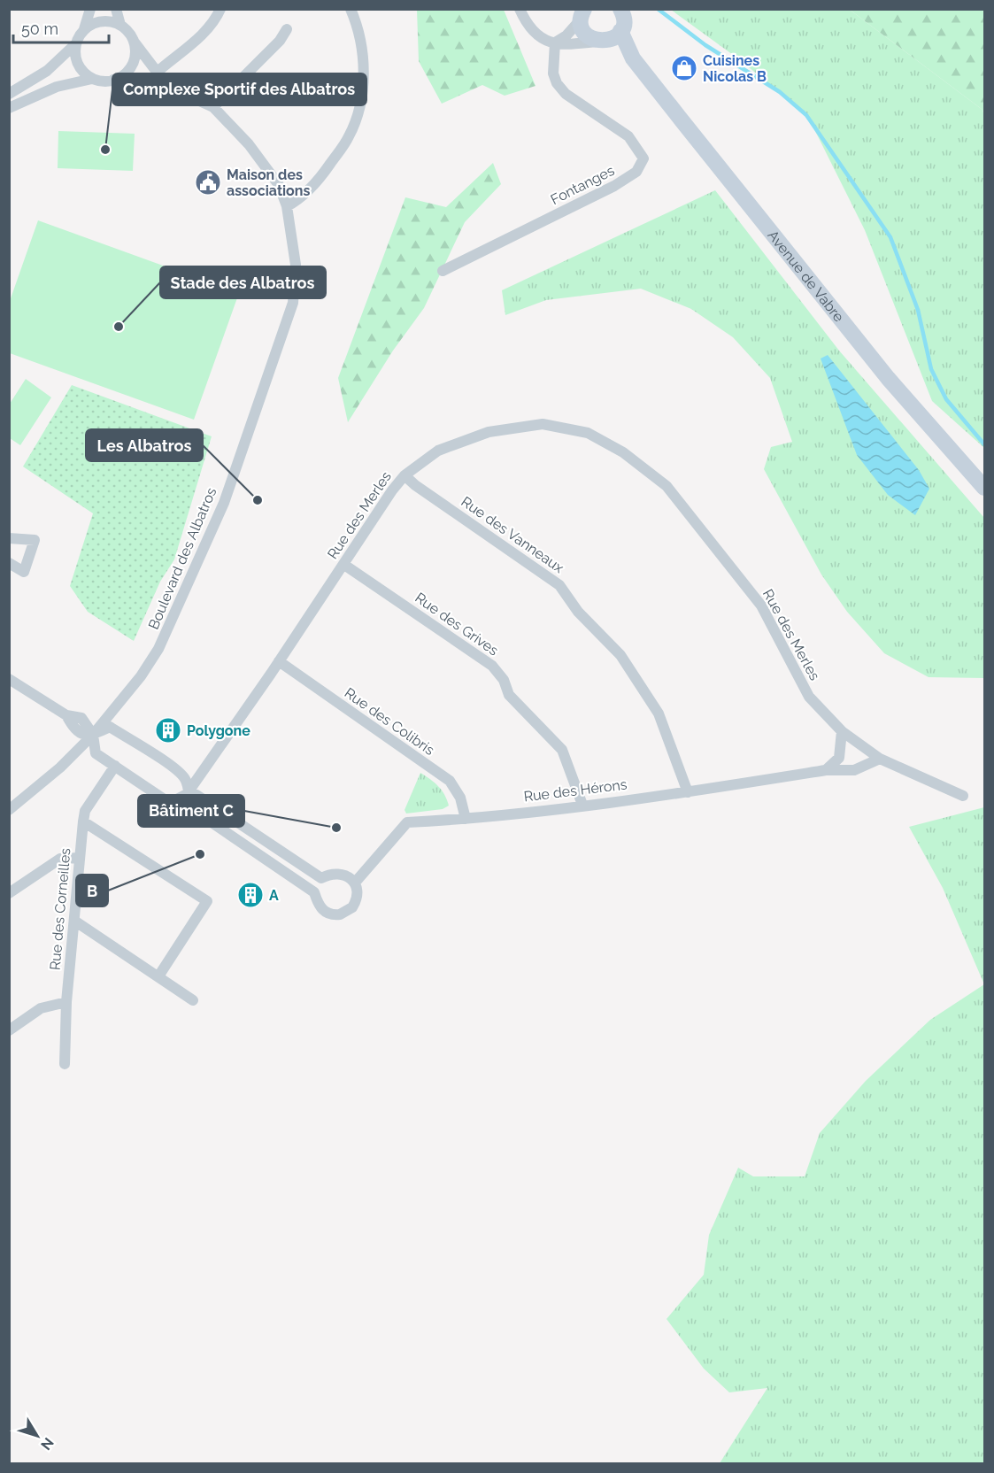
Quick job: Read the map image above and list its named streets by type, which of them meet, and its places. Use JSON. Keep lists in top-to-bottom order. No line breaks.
{"streets":{"main road":["Avenue de Vabre"],"street":["Fontanges","Rue des Merles","Rue des Vanneaux","Boulevard des Albatros","Rue des Grives","Rue des Colibris","Rue des Hérons","Rue des Corneilles"]},"crossings":[["Rue des Merles","Rue des Vanneaux"],["Rue des Merles","Rue des Grives"],["Rue des Merles","Rue des Colibris"],["Rue des Vanneaux","Rue des Hérons"],["Rue des Grives","Rue des Hérons"],["Rue des Colibris","Rue des Hérons"]],"places":{"shop":["Cuisines Nicolas B"],"other":["Complexe Sportif des Albatros","Stade des Albatros","Les Albatros","Bâtiment C","B"],"public building":["Maison des associations"],"building":["Polygone","A"]},"scale_bar":"50 m","north":"bottom right"}
